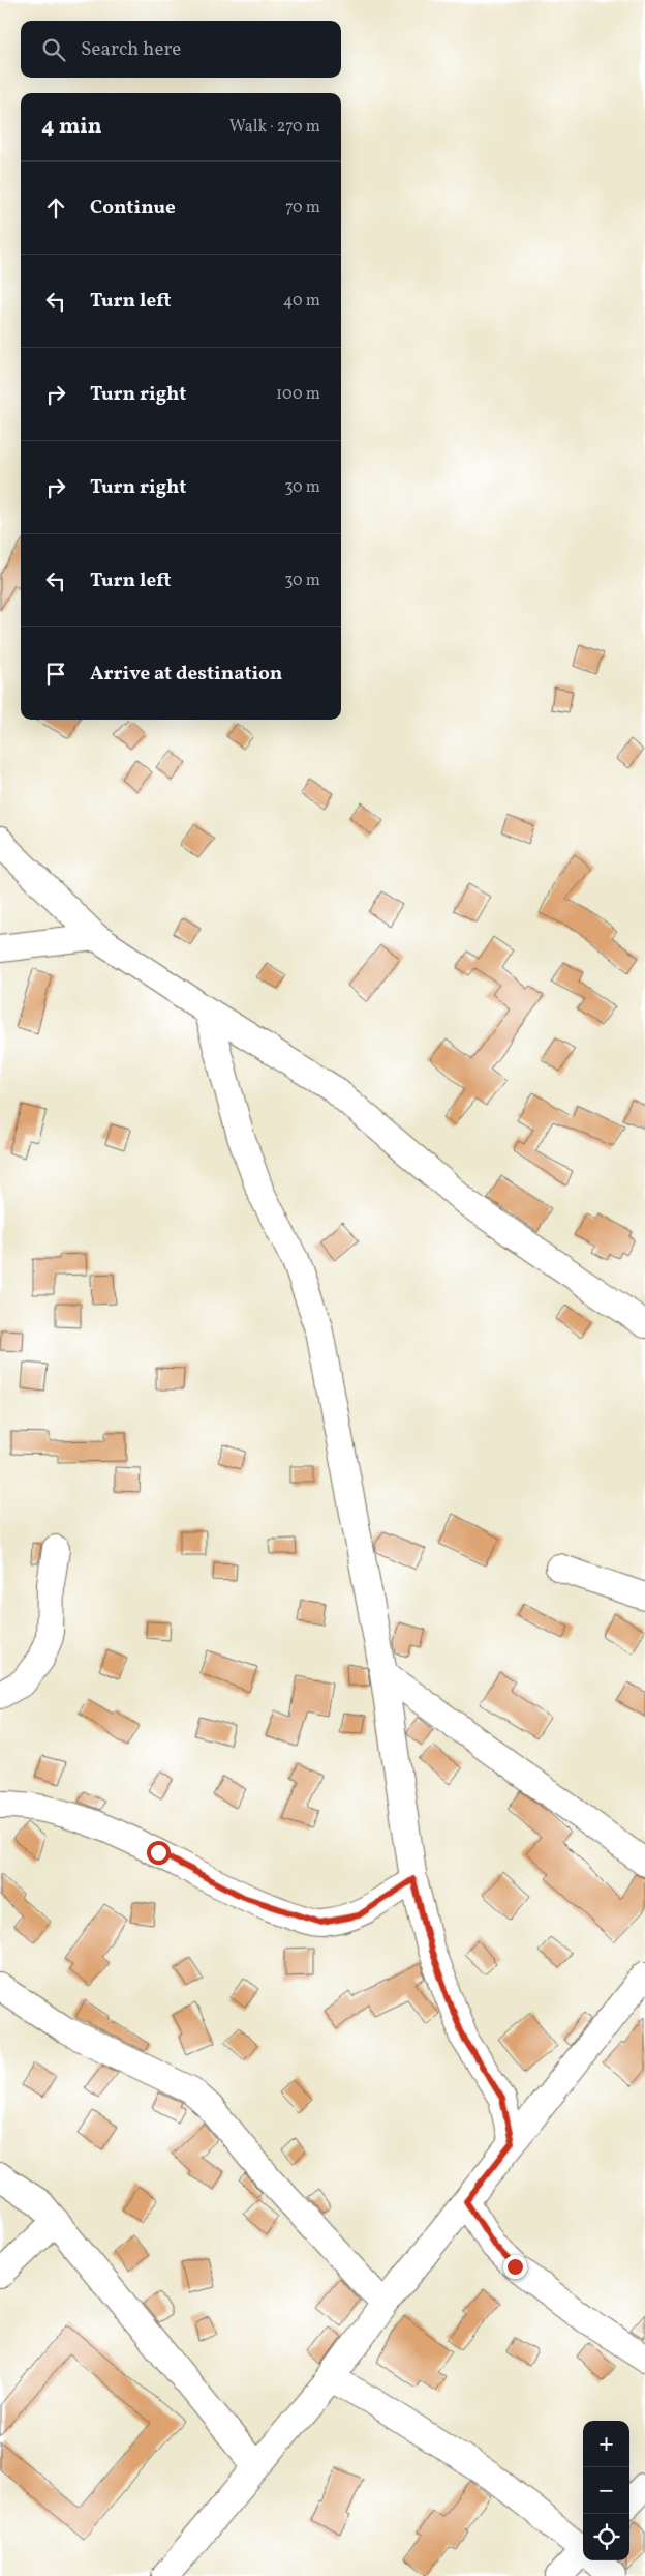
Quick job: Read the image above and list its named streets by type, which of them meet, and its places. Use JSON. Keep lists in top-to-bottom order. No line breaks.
{"page":{"search":"Search here","heading":["4 min","Walk · 270 m"],"list":[["Continue","70 m"],["Turn left","40 m"],["Turn right","100 m"],["Turn right","30 m"],["Turn left","30 m"],"Arrive at destination"],"map_buttons":["+","−"]}}
